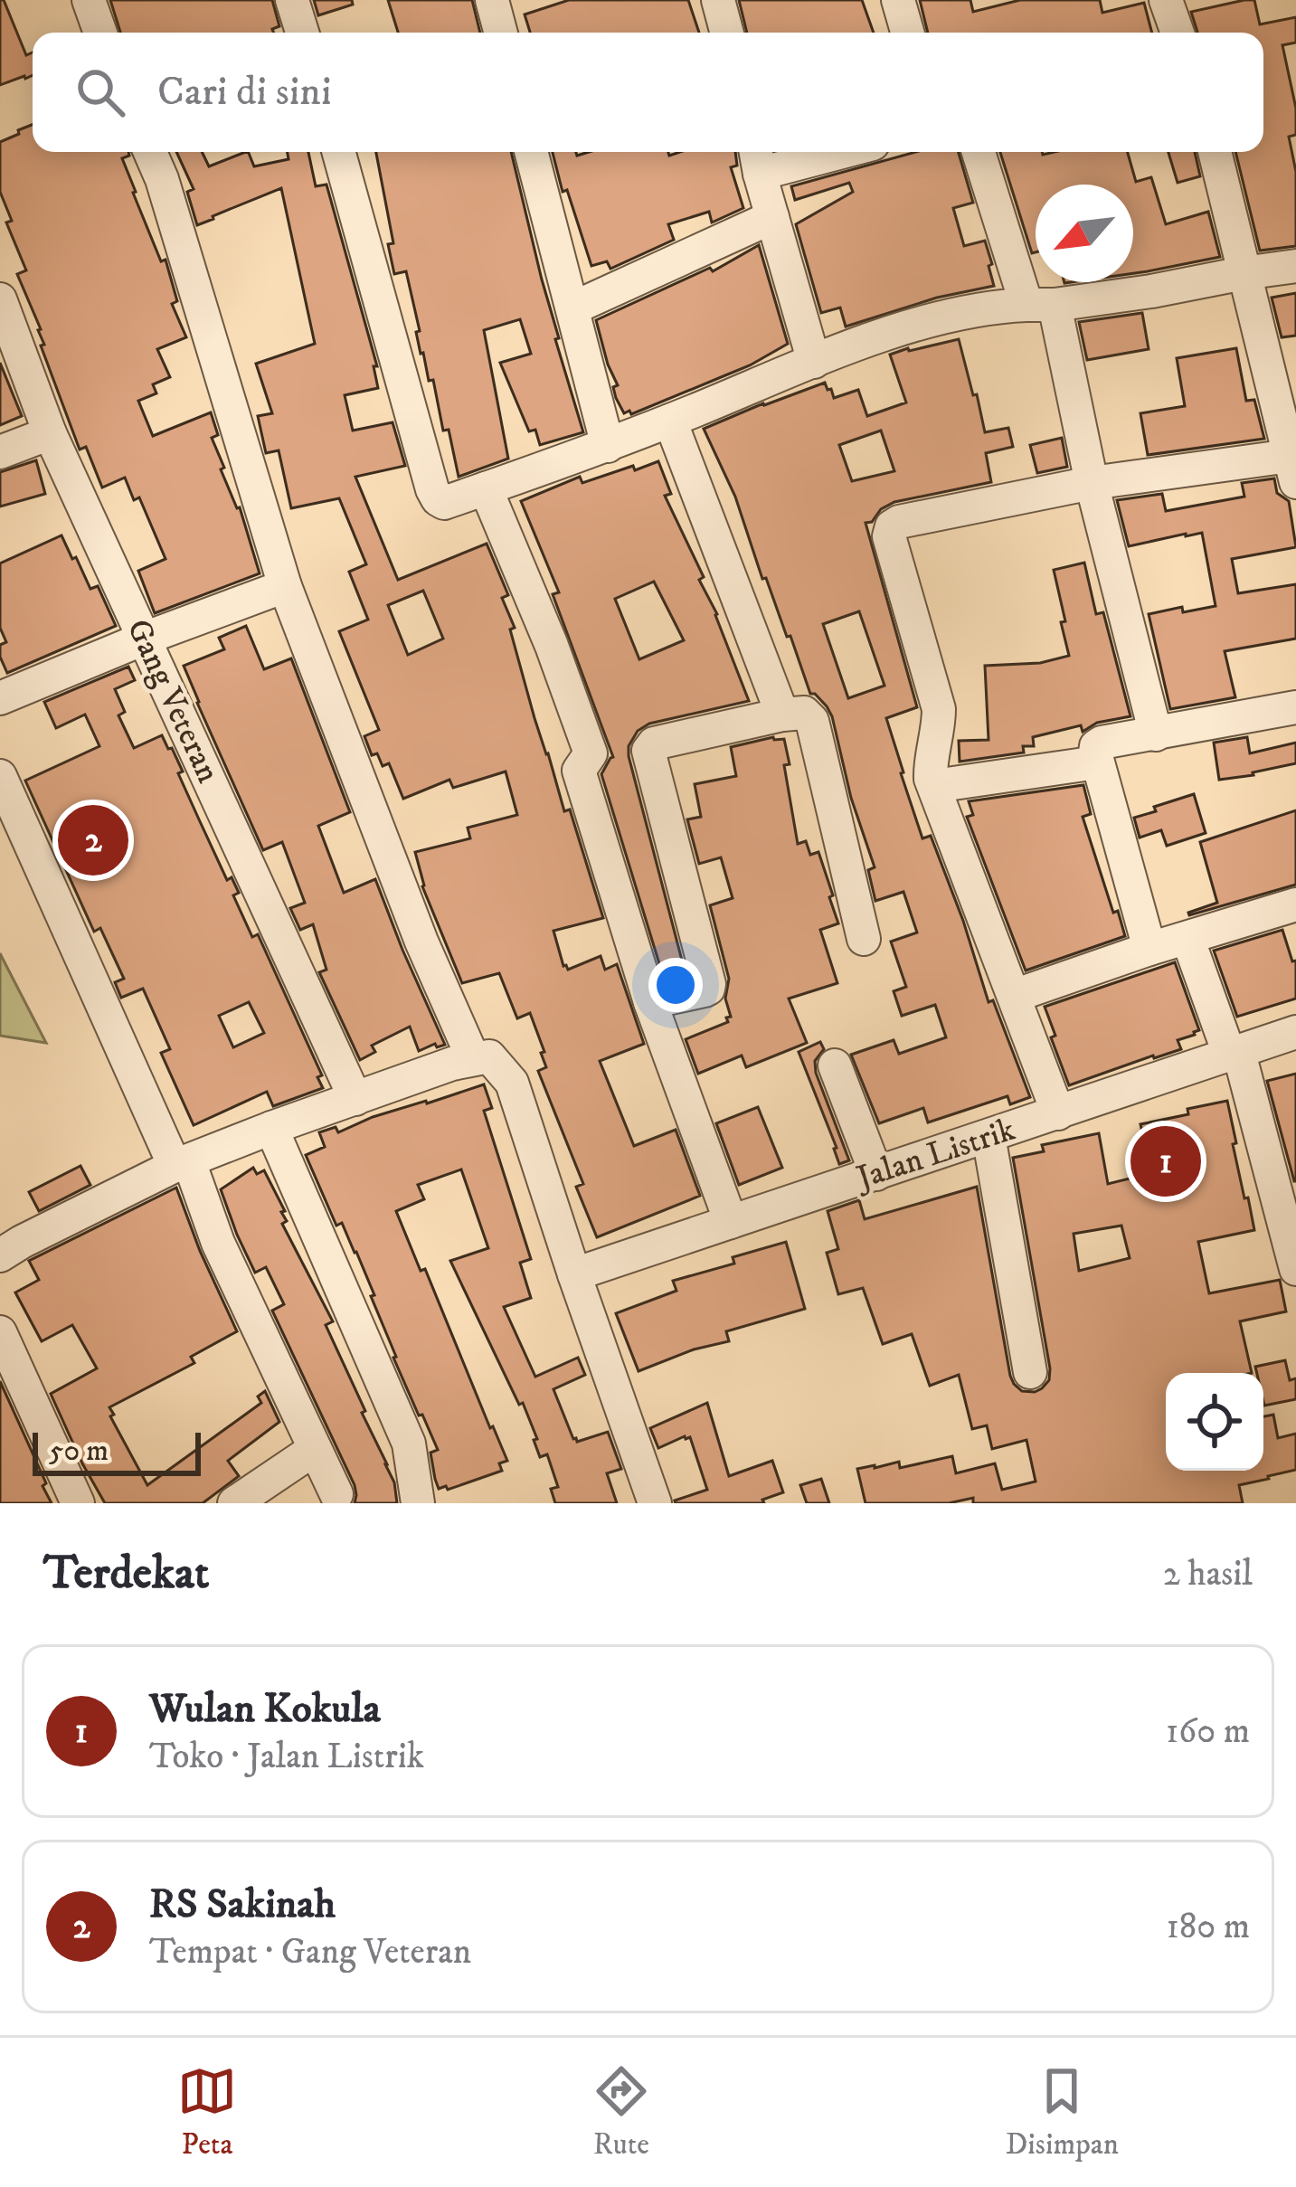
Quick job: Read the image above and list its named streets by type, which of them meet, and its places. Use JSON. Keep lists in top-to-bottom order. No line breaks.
{"streets":{"street":["Gang Veteran","Jalan Listrik"]},"scale_bar":"50 m","north":"bottom left","page":{"search":"Cari di sini","pins":["2","1"],"scale":"50 m","heading":["Terdekat","2 hasil"],"list":[{"mark":"1","name":"Wulan Kokula","note":"Toko · Jalan Listrik","value":"160 m"},{"mark":"2","name":"RS Sakinah","note":"Tempat · Gang Veteran","value":"180 m"}],"nav":["Peta","Rute","Disimpan"]}}
